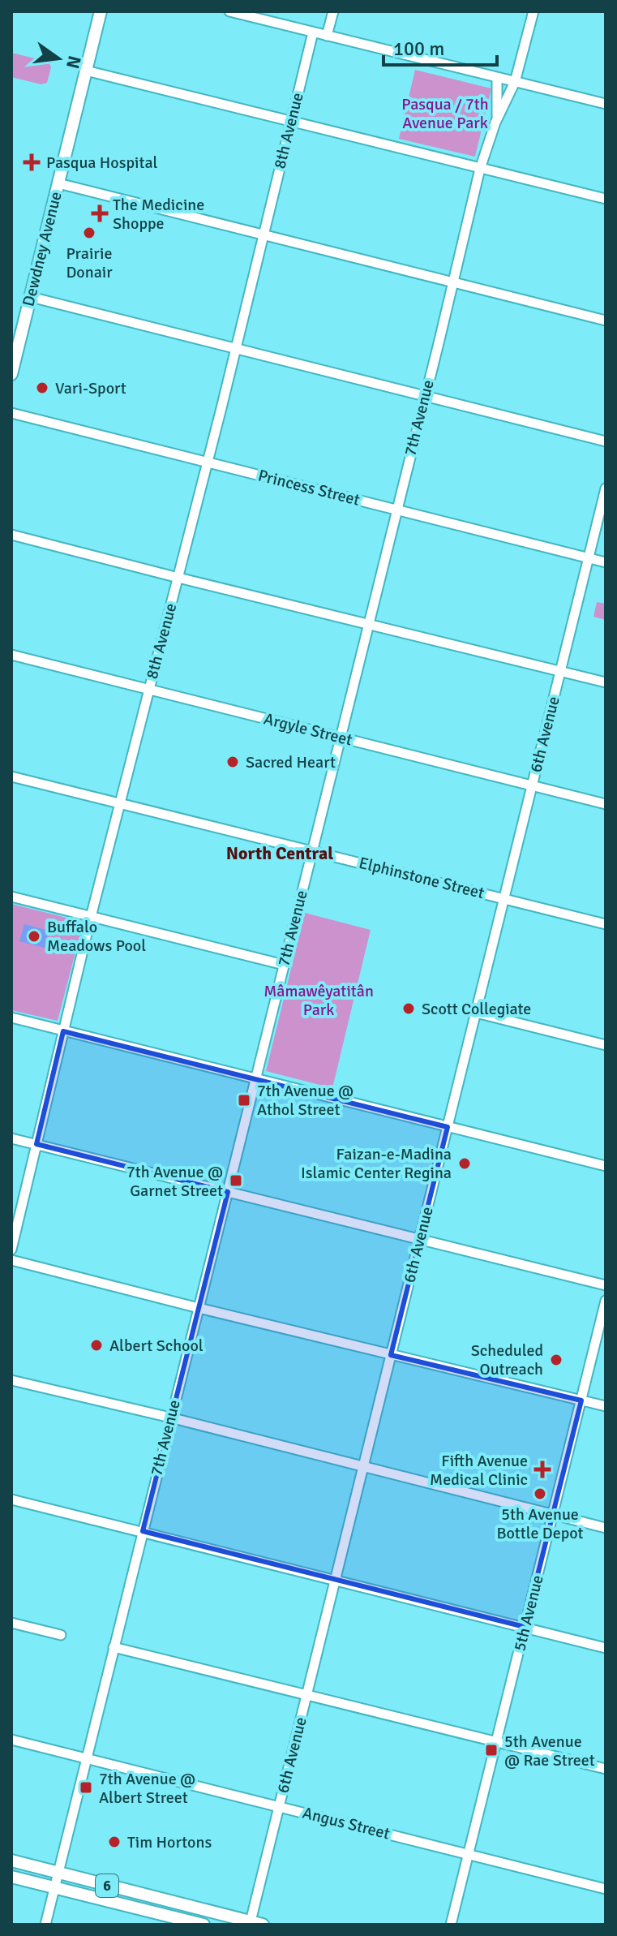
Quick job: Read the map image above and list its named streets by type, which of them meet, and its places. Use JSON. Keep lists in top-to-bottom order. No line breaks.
{"streets":{"main road":["Dewdney Avenue","6"],"street":["8th Avenue","7th Avenue","Princess Street","Argyle Street","6th Avenue","Elphinstone Street","5th Avenue","Angus Street"]},"crossings":[["8th Avenue","Princess Street"],["8th Avenue","Argyle Street"],["8th Avenue","Elphinstone Street"],["7th Avenue","Princess Street"],["7th Avenue","Argyle Street"],["7th Avenue","Elphinstone Street"],["7th Avenue","Angus Street"],["7th Avenue","6"],["Princess Street","6th Avenue"],["Argyle Street","6th Avenue"],["6th Avenue","Elphinstone Street"],["6th Avenue","Angus Street"],["6th Avenue","6"],["5th Avenue","Angus Street"]],"districts":["North Central"],"parks":["Pasqua / 7th Avenue Park","Mâmawêyatitân Park"],"places":{"health":["Pasqua Hospital","The Medicine Shoppe","Fifth Avenue Medical Clinic"],"other":["Prairie Donair","Vari-Sport","Sacred Heart","Buffalo Meadows Pool","Scott Collegiate","Faizan-e-Madina Islamic Center Regina","Albert School","Scheduled Outreach","5th Avenue Bottle Depot","Tim Hortons"],"transit":["7th Avenue @ Athol Street","7th Avenue @ Garnet Street","5th Avenue @ Rae Street","7th Avenue @ Albert Street"]},"scale_bar":"100 m","north":"right"}
